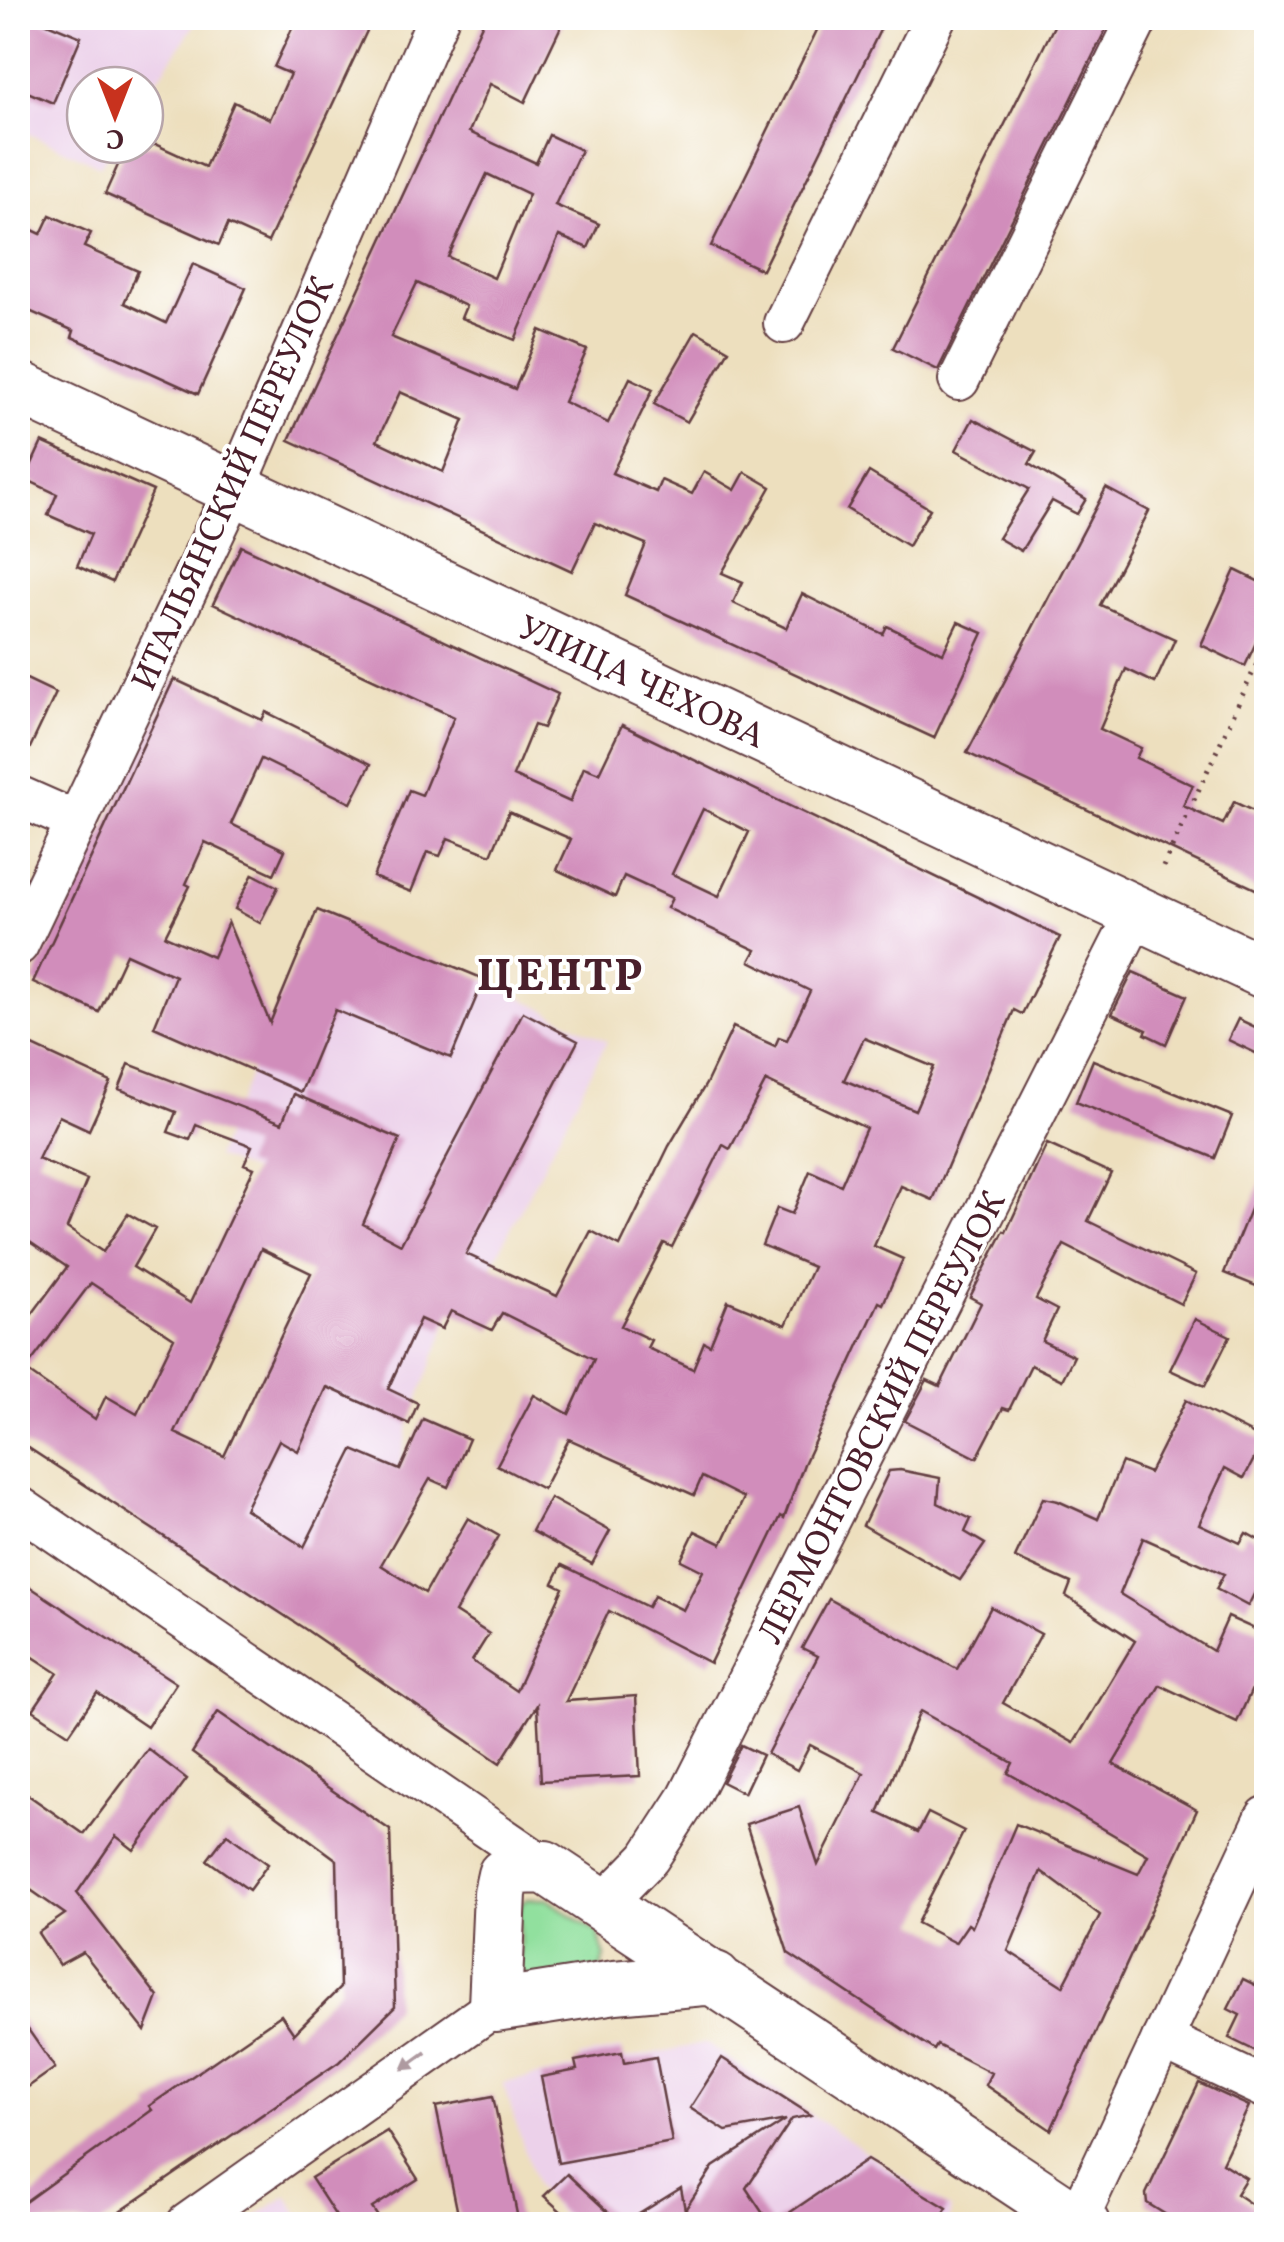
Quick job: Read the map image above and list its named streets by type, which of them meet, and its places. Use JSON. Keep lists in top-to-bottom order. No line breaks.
{"streets":{"main road":["УЛИЦА ЧЕХОВА"],"street":["ИТАЛЬЯНСКИЙ ПЕРЕУЛОК","ЛЕРМОНТОВСКИЙ ПЕРЕУЛОК"]},"crossings":[["ИТАЛЬЯНСКИЙ ПЕРЕУЛОК","УЛИЦА ЧЕХОВА"],["УЛИЦА ЧЕХОВА","ЛЕРМОНТОВСКИЙ ПЕРЕУЛОК"]],"districts":["ЦЕНТР"],"north":"bottom"}
